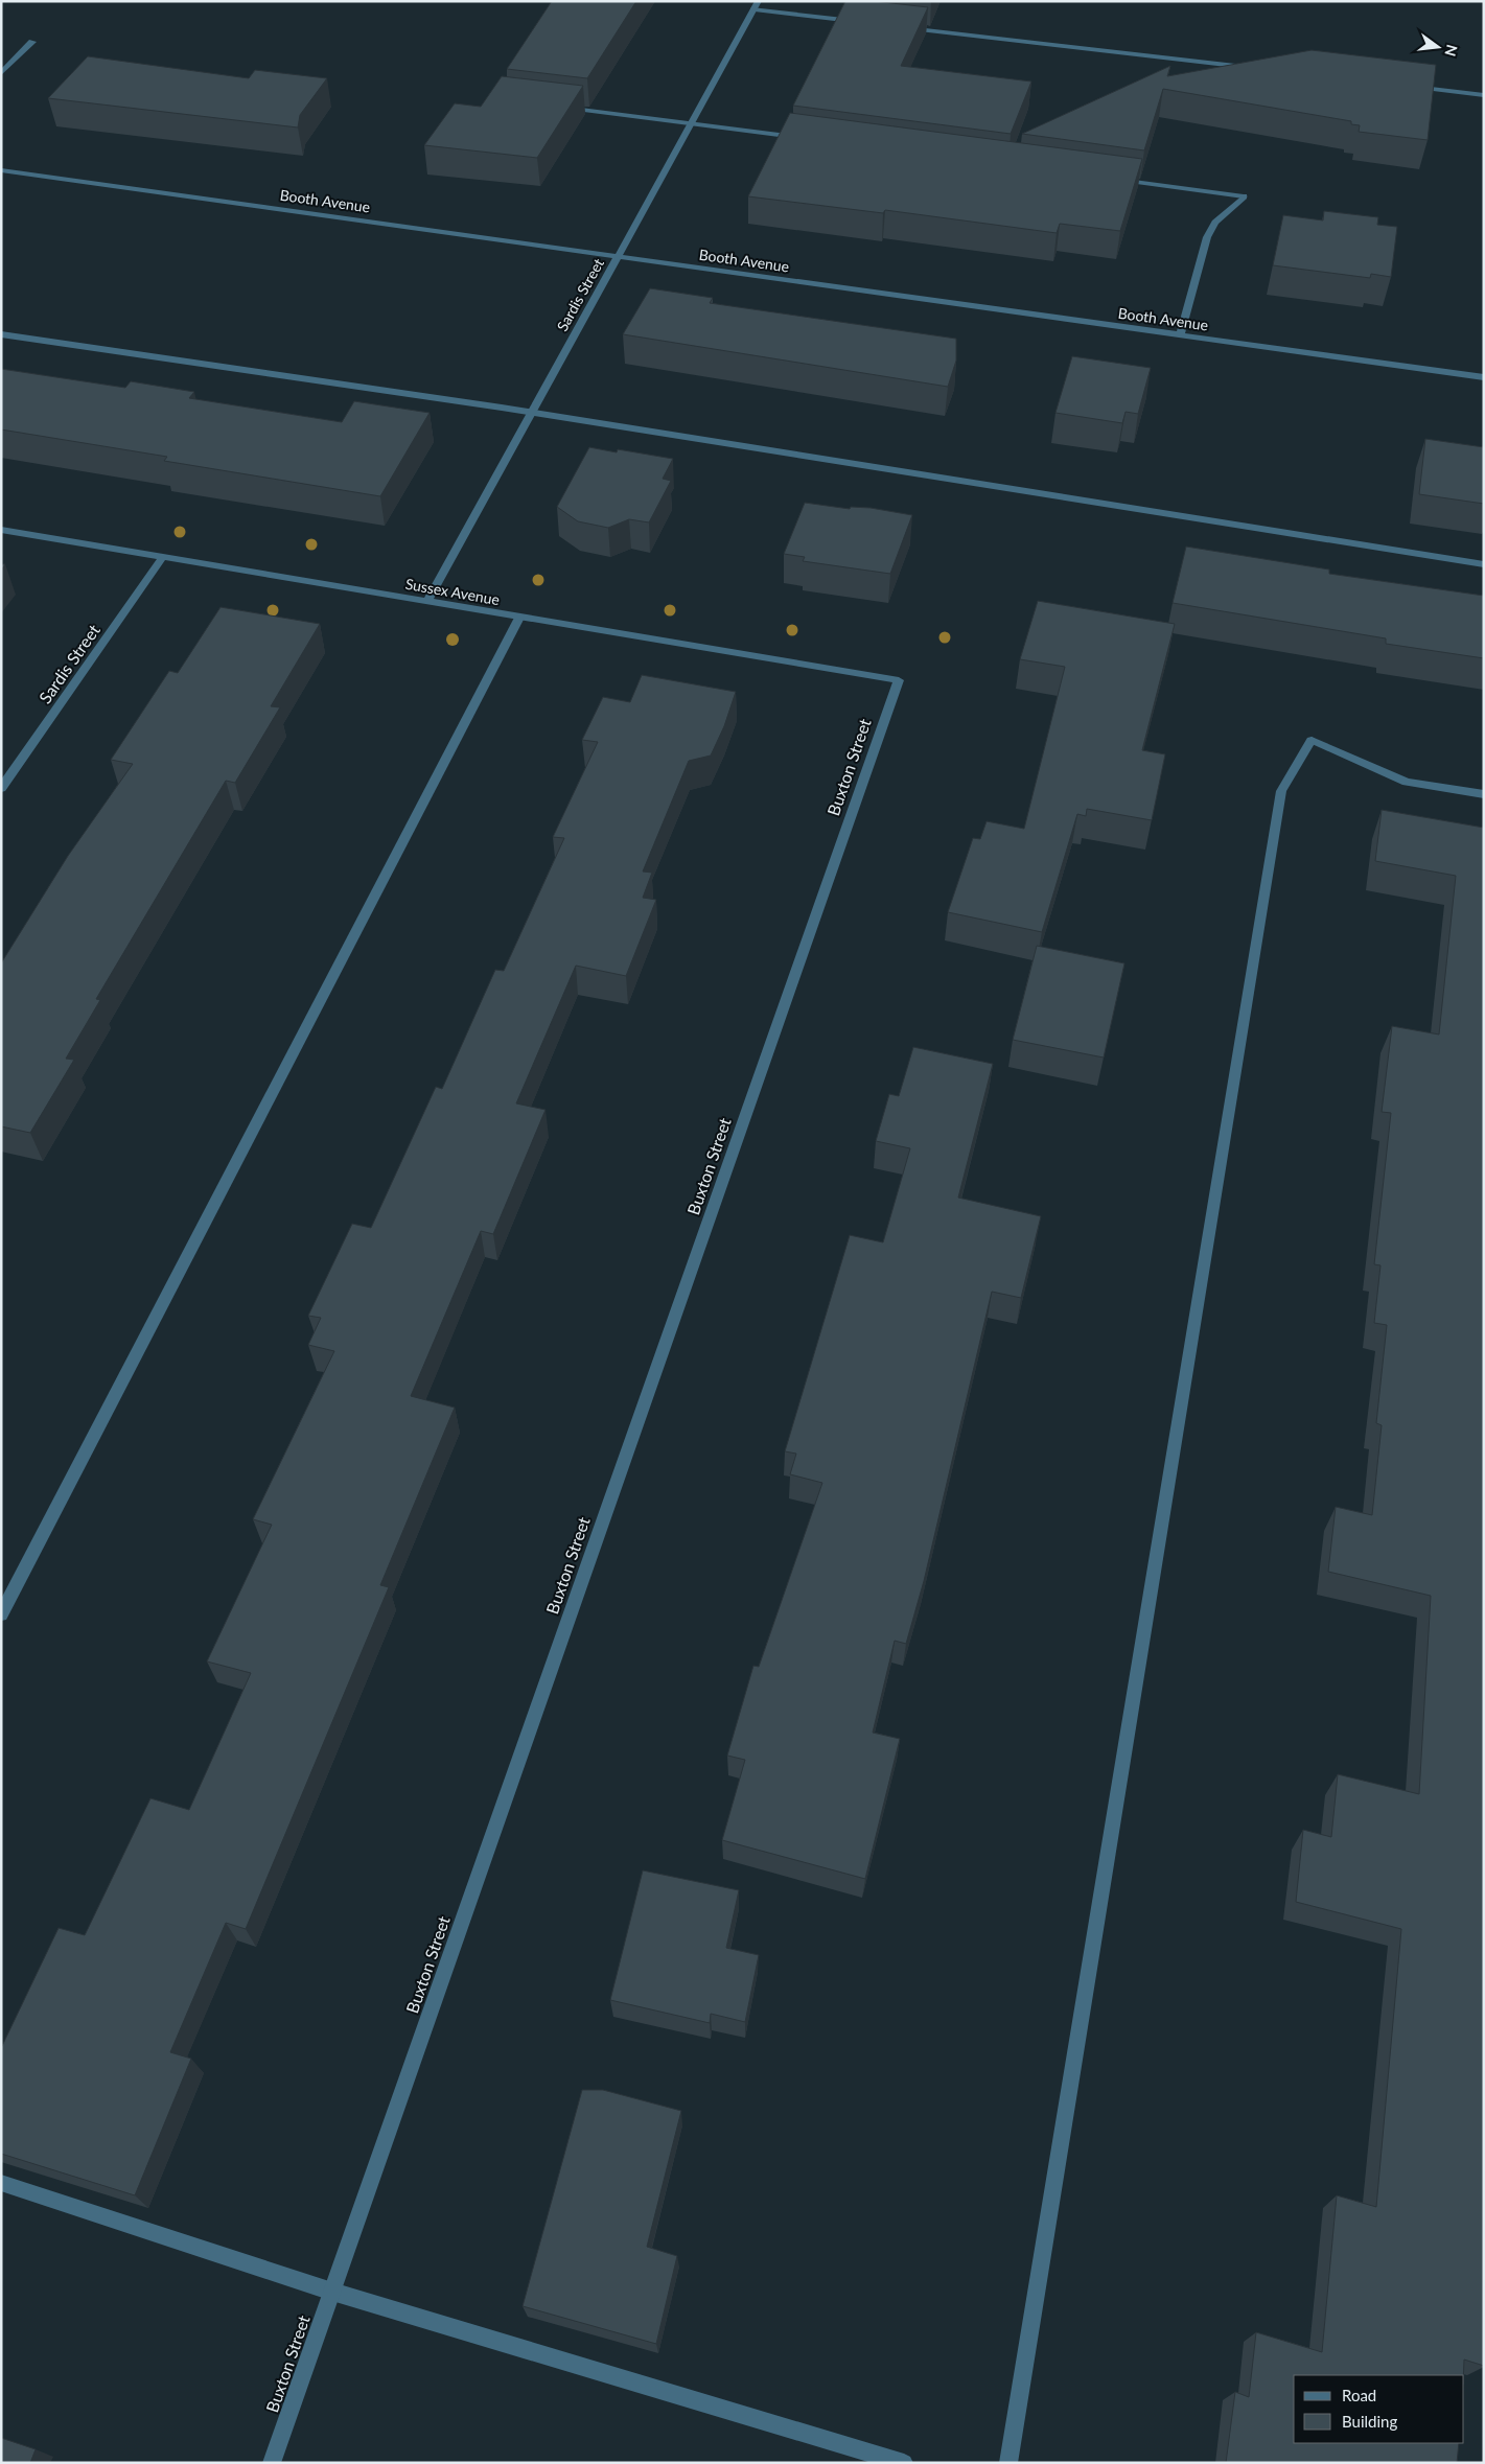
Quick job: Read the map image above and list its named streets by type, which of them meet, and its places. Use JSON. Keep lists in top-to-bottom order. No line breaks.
{"streets":{"street":["Booth Avenue","Sardis Street","Sussex Avenue","Buxton Street"]},"crossings":[["Booth Avenue","Sardis Street"],["Sardis Street","Sussex Avenue"],["Sussex Avenue","Buxton Street"]],"legend":["Road","Building"],"north":"right"}
